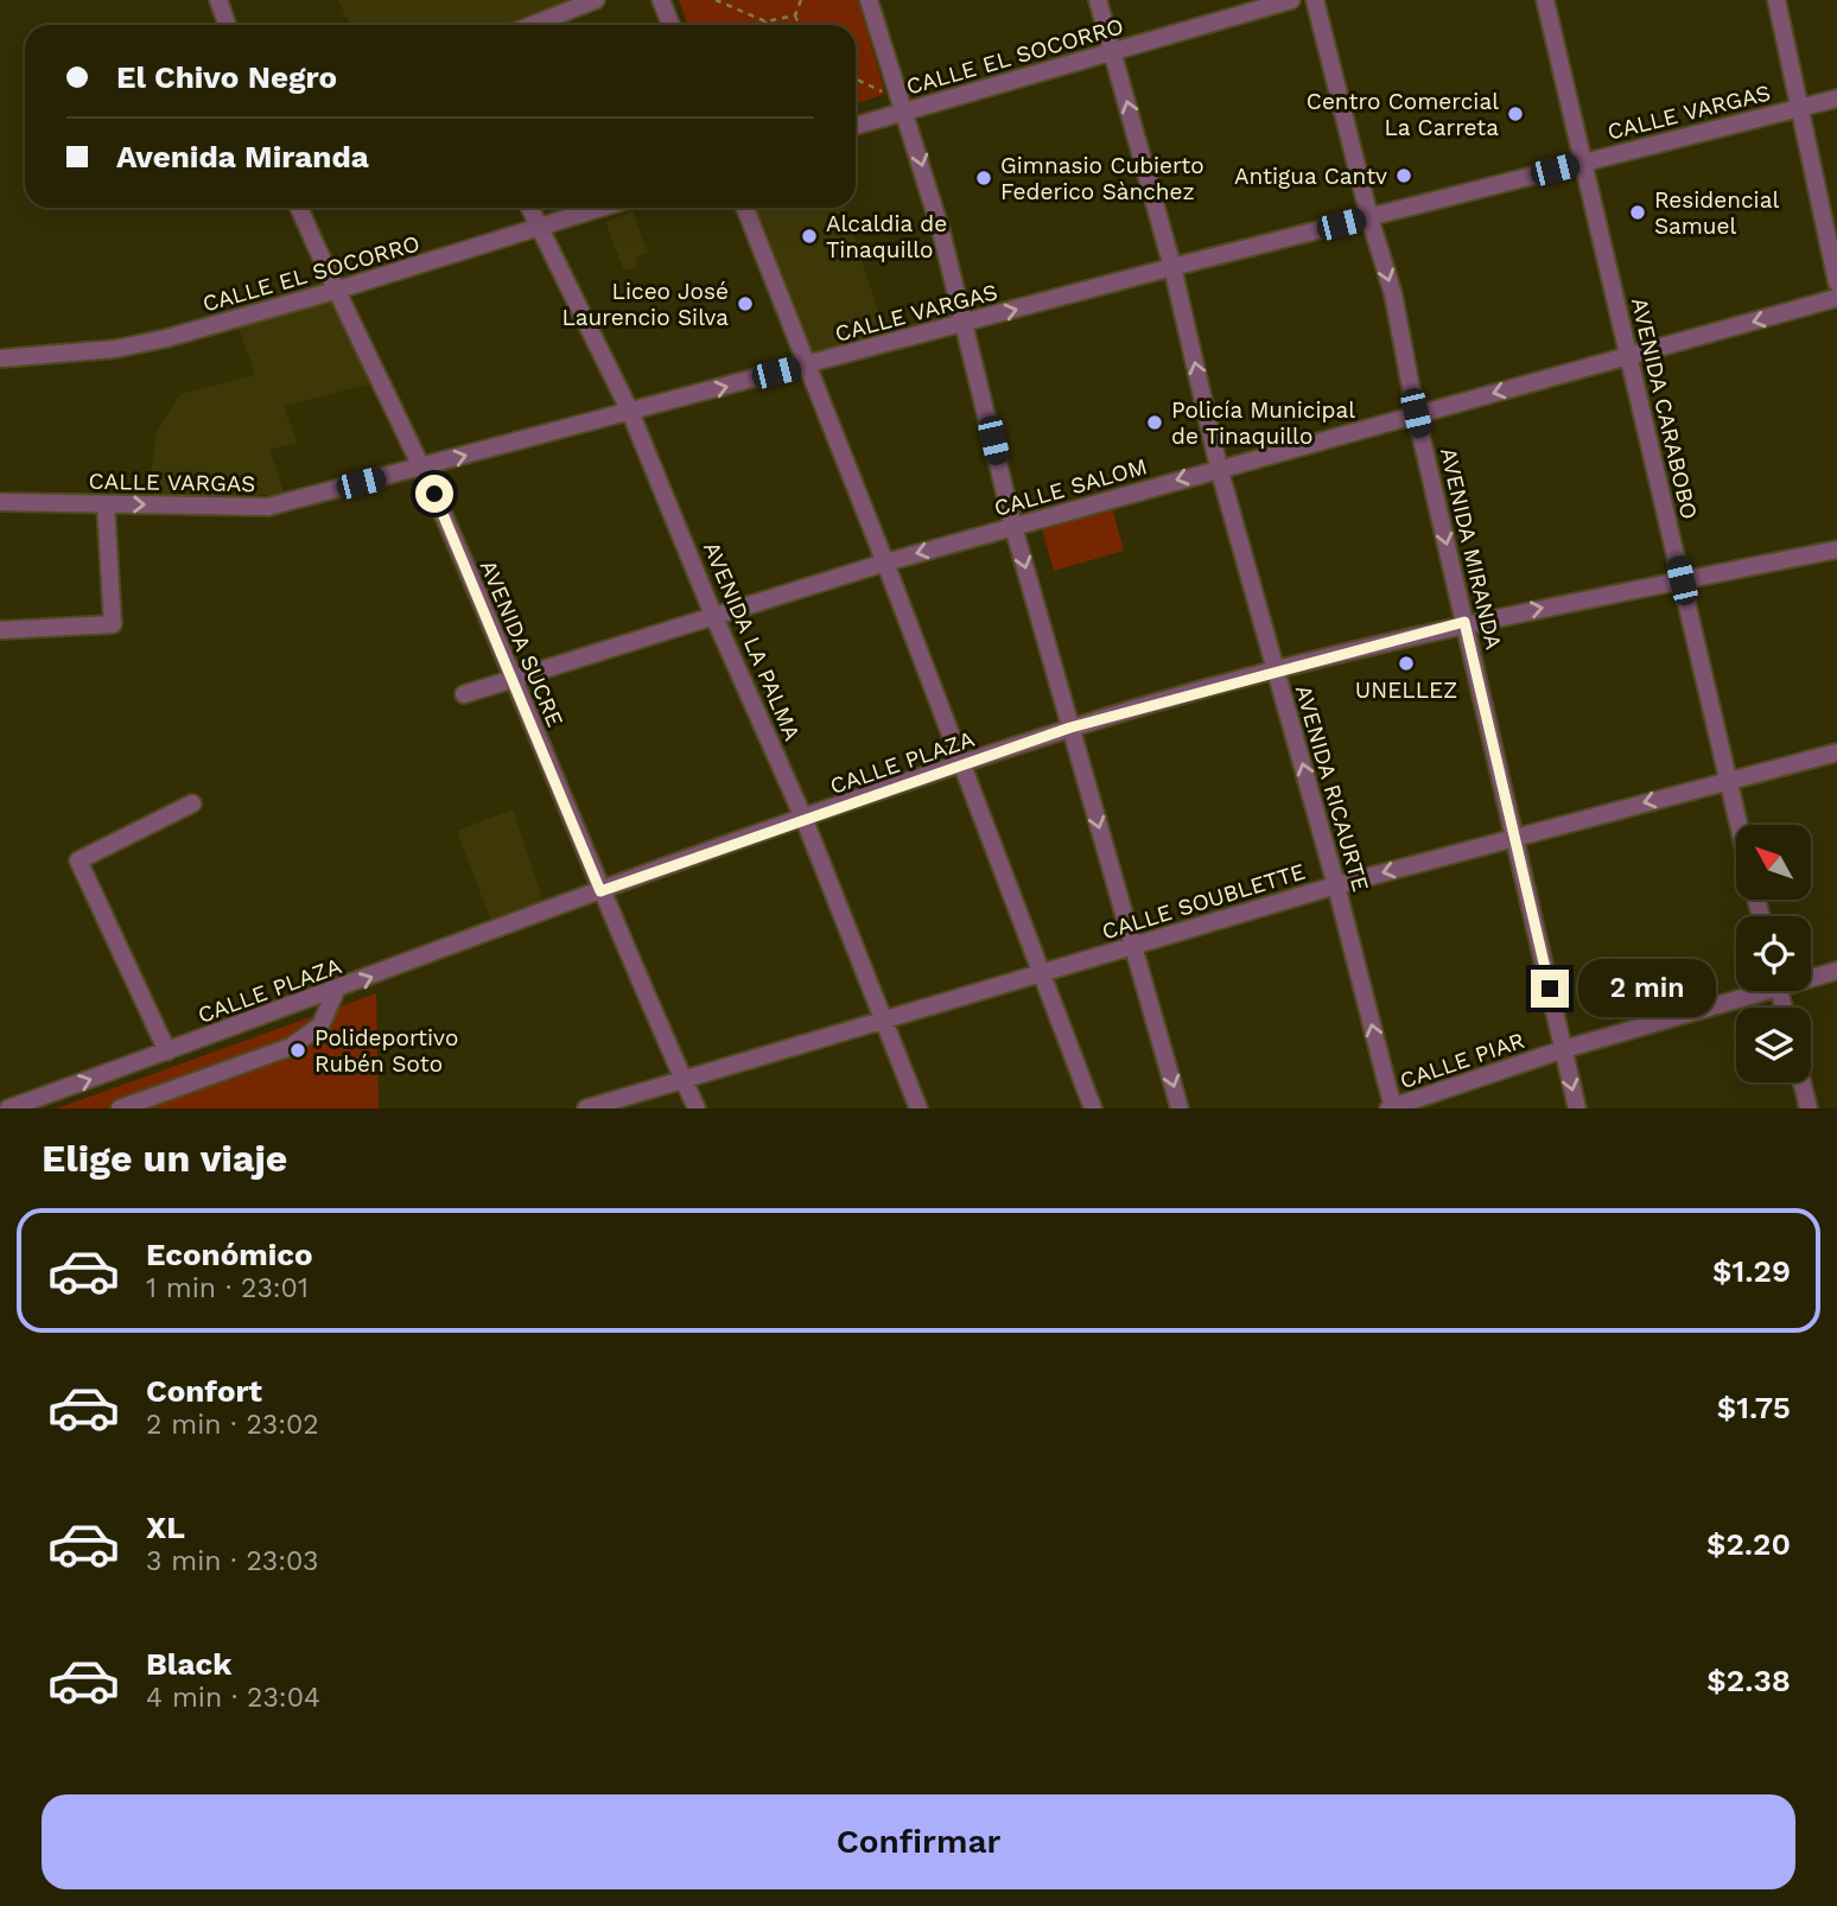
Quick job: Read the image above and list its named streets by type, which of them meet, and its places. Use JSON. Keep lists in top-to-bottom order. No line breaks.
{"streets":{"street":["CALLE EL SOCORRO","CALLE VARGAS","AVENIDA CARABOBO","CALLE SALOM","AVENIDA MIRANDA","AVENIDA LA PALMA","AVENIDA SUCRE","CALLE PLAZA","AVENIDA RICAURTE","CALLE SOUBLETTE","CALLE PIAR"]},"crossings":[["CALLE EL SOCORRO","AVENIDA LA PALMA"],["CALLE EL SOCORRO","AVENIDA SUCRE"],["CALLE EL SOCORRO","AVENIDA RICAURTE"],["CALLE VARGAS","AVENIDA CARABOBO"],["CALLE VARGAS","AVENIDA MIRANDA"],["CALLE VARGAS","AVENIDA LA PALMA"],["CALLE VARGAS","AVENIDA SUCRE"],["CALLE VARGAS","AVENIDA RICAURTE"],["AVENIDA CARABOBO","CALLE SALOM"],["AVENIDA CARABOBO","CALLE PLAZA"],["AVENIDA CARABOBO","CALLE SOUBLETTE"],["CALLE SALOM","AVENIDA MIRANDA"],["CALLE SALOM","AVENIDA LA PALMA"],["CALLE SALOM","AVENIDA SUCRE"],["CALLE SALOM","AVENIDA RICAURTE"],["AVENIDA MIRANDA","CALLE PLAZA"],["AVENIDA MIRANDA","CALLE SOUBLETTE"],["AVENIDA MIRANDA","CALLE PIAR"],["AVENIDA LA PALMA","CALLE PLAZA"],["AVENIDA LA PALMA","CALLE SOUBLETTE"],["AVENIDA SUCRE","CALLE PLAZA"],["AVENIDA SUCRE","CALLE SOUBLETTE"],["CALLE PLAZA","AVENIDA RICAURTE"],["AVENIDA RICAURTE","CALLE SOUBLETTE"],["AVENIDA RICAURTE","CALLE PIAR"]],"one_way":["CALLE VARGAS","CALLE SALOM","AVENIDA MIRANDA","AVENIDA RICAURTE"],"places":["Centro Comercial La Carreta","Antigua Cantv","Gimnasio Cubierto Federico Sànchez","Residencial Samuel","Alcaldia de Tinaquillo","Liceo José Laurencio Silva","Policía Municipal de Tinaquillo","UNELLEZ","Polideportivo Rubén Soto"],"north":"top left","page":{"banner":["El Chivo Negro","Avenida Miranda"],"bubble":"2 min","heading":"Elige un viaje","list":[{"name":"Económico","note":"1 min · 23:01","value":"$1.29"},{"name":"Confort","note":"2 min · 23:02","value":"$1.75"},{"name":"XL","note":"3 min · 23:03","value":"$2.20"},{"name":"Black","note":"4 min · 23:04","value":"$2.38"}],"buttons":"Confirmar"}}
